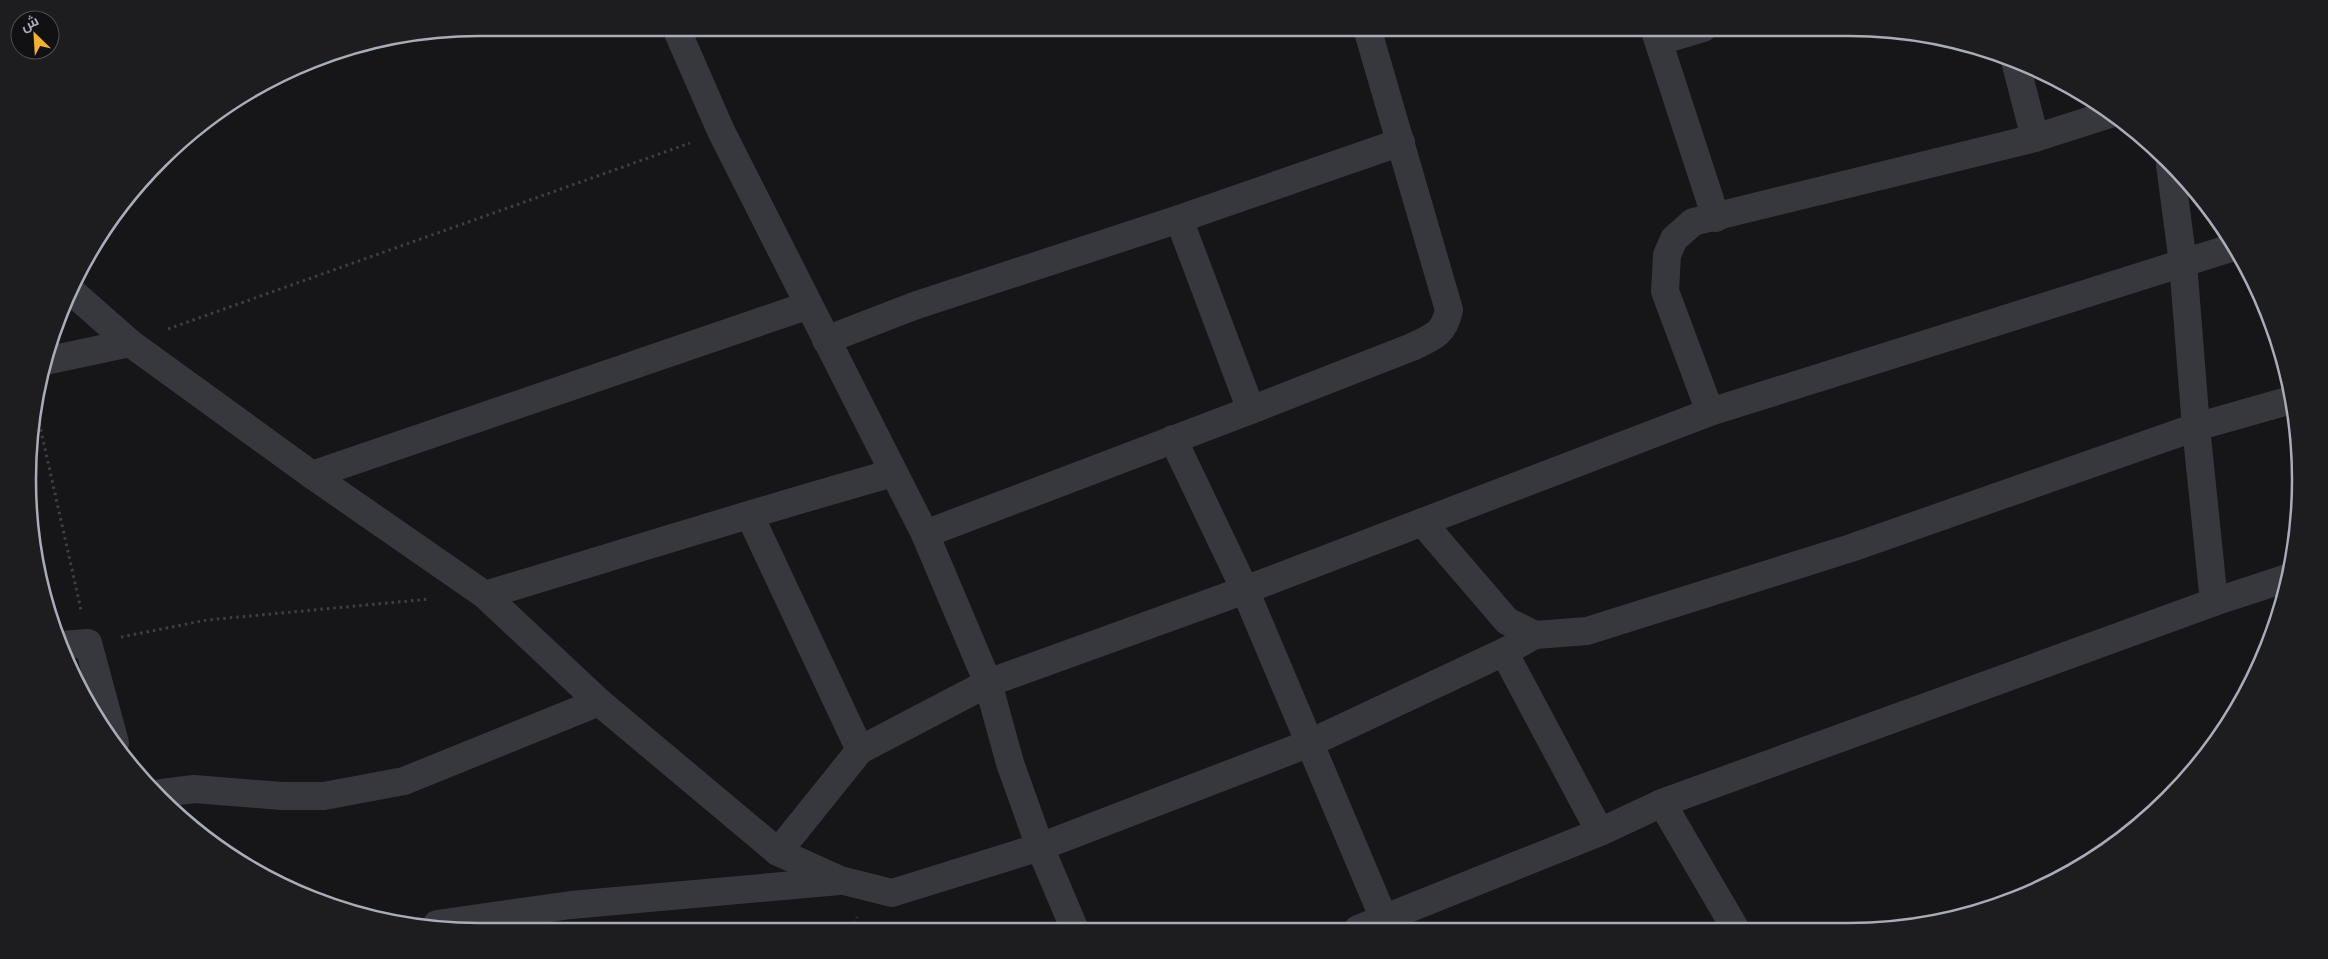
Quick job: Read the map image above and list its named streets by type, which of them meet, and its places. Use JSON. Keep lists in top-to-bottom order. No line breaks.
{"north":"top left"}
